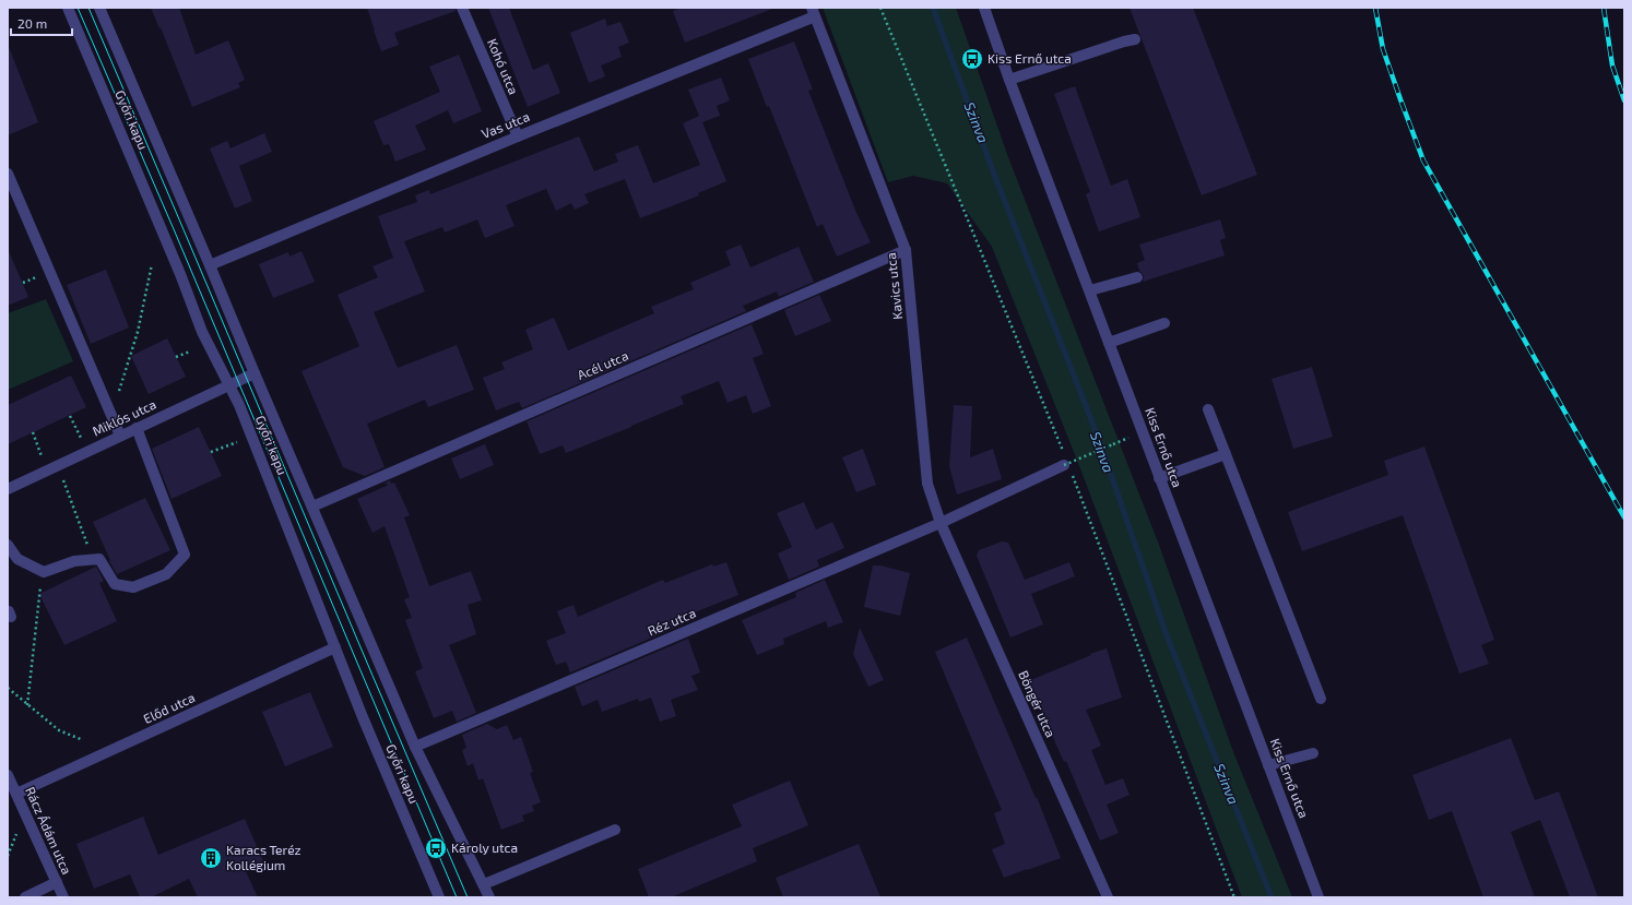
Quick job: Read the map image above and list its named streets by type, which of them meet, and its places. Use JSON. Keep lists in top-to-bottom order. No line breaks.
{"streets":{"street":["Kohó utca","Győri kapu","Vas utca","Kavics utca","Acél utca","Miklós utca","Kiss Ernő utca","Réz utca","Böngér utca","Előd utca","Rácz Ádám utca"]},"crossings":[["Kohó utca","Vas utca"],["Győri kapu","Vas utca"],["Győri kapu","Acél utca"],["Győri kapu","Miklós utca"],["Győri kapu","Réz utca"],["Győri kapu","Előd utca"],["Vas utca","Kavics utca"],["Kavics utca","Acél utca"],["Kavics utca","Réz utca"],["Kavics utca","Böngér utca"],["Réz utca","Böngér utca"],["Előd utca","Rácz Ádám utca"]],"water":["Szinva"],"places":{"bus stop":["Kiss Ernő utca","Károly utca"],"building":["Karacs Teréz Kollégium"]},"scale_bar":"20 m"}
